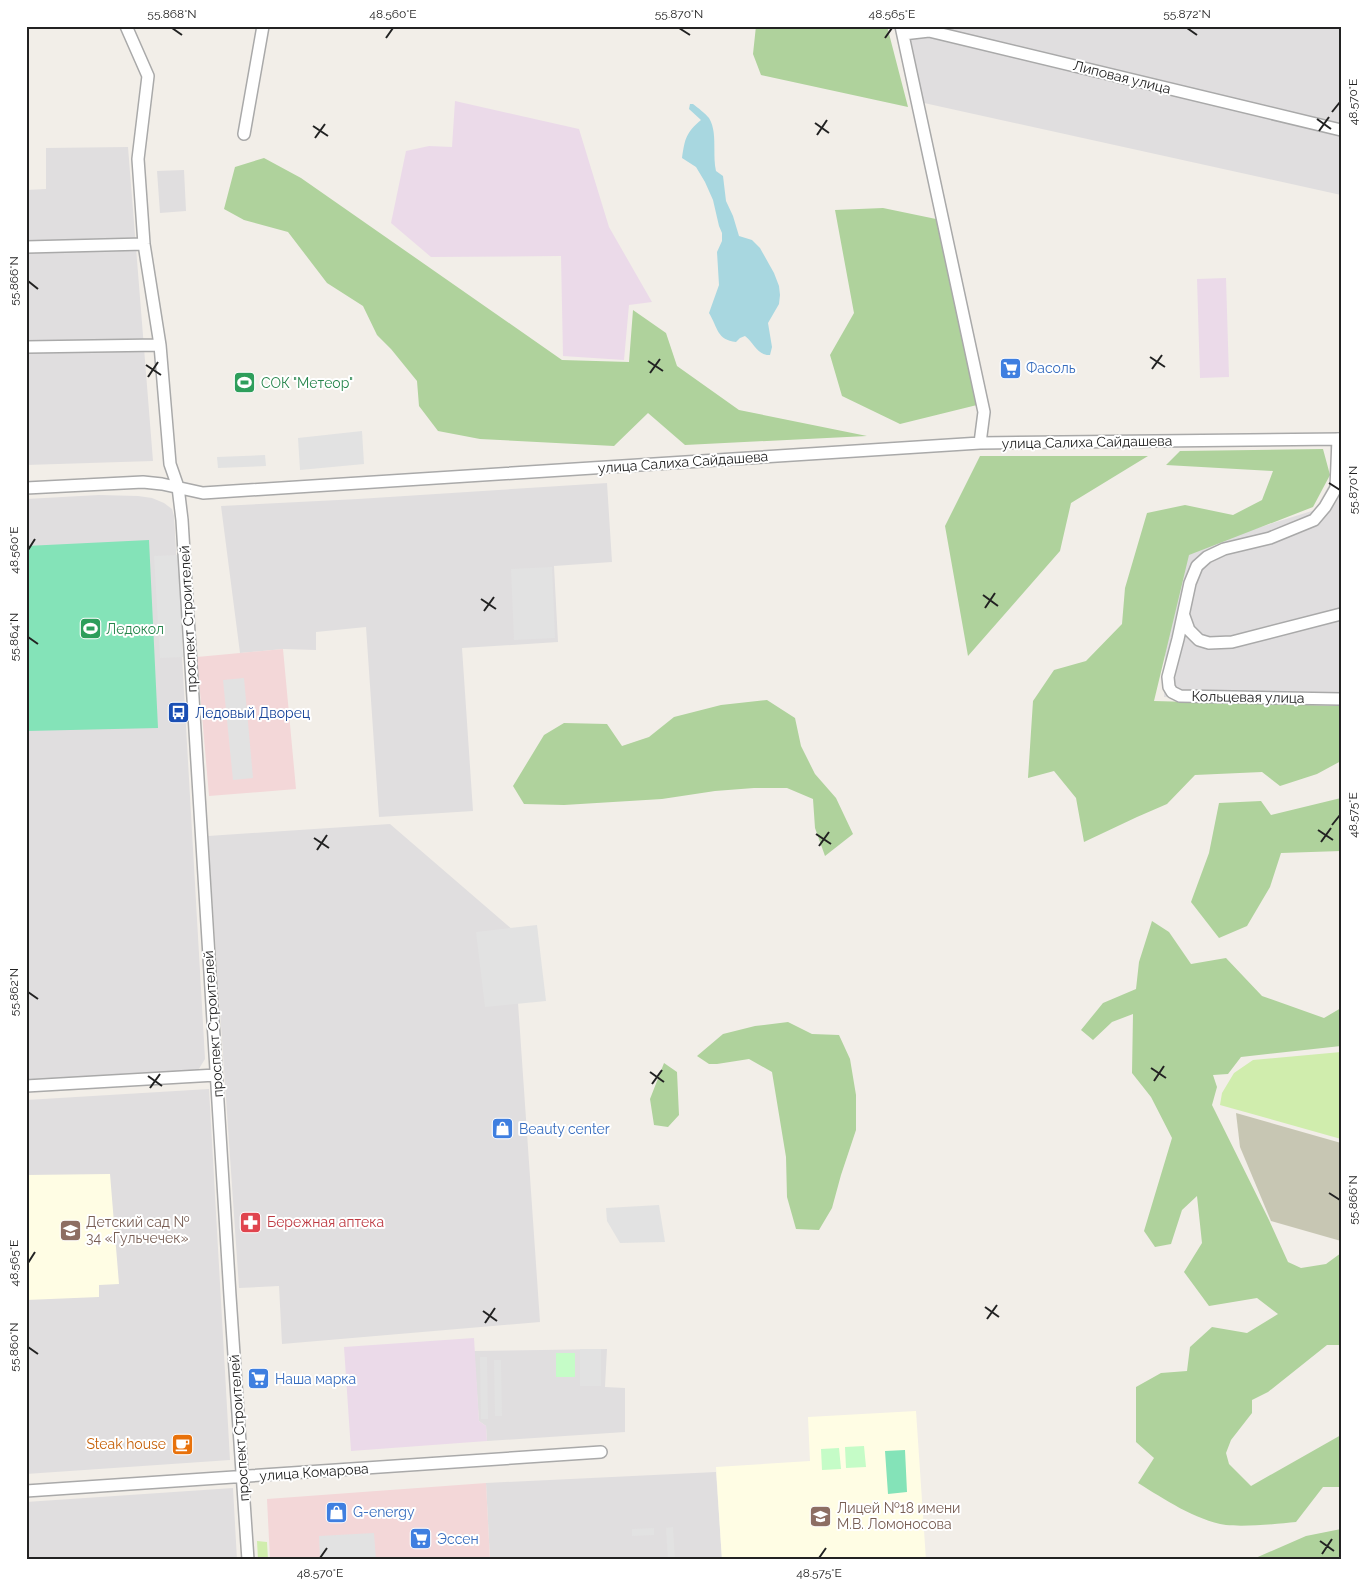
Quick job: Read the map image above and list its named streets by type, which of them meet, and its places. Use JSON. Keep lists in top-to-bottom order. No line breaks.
{"streets":{"street":["Липовая улица","улица Салиха Сайдашева","проспект Строителей","Кольцевая улица","улица Комарова"]},"crossings":[["улица Салиха Сайдашева","проспект Строителей"],["улица Салиха Сайдашева","Кольцевая улица"],["проспект Строителей","улица Комарова"]],"places":{"supermarket":["Фасоль","Наша марка","Эссен"],"sports":["СОК \"Метеор\"","Ледокол"],"bus stop":["Ледовый Дворец"],"shop":["Beauty center","G-energy"],"pharmacy":["Бережная аптека"],"school or university":["Детский сад № 34 «Гульчечек»","Лицей №18 имени М.В. Ломоносова"],"cafe":["Steak house"]},"coordinates":["55.868°N","48.560°E","55.870°N","48.565°E","55.872°N","48.570°E","55.866°N","55.864°N","48.575°E","55.862°N","55.860°N"]}
